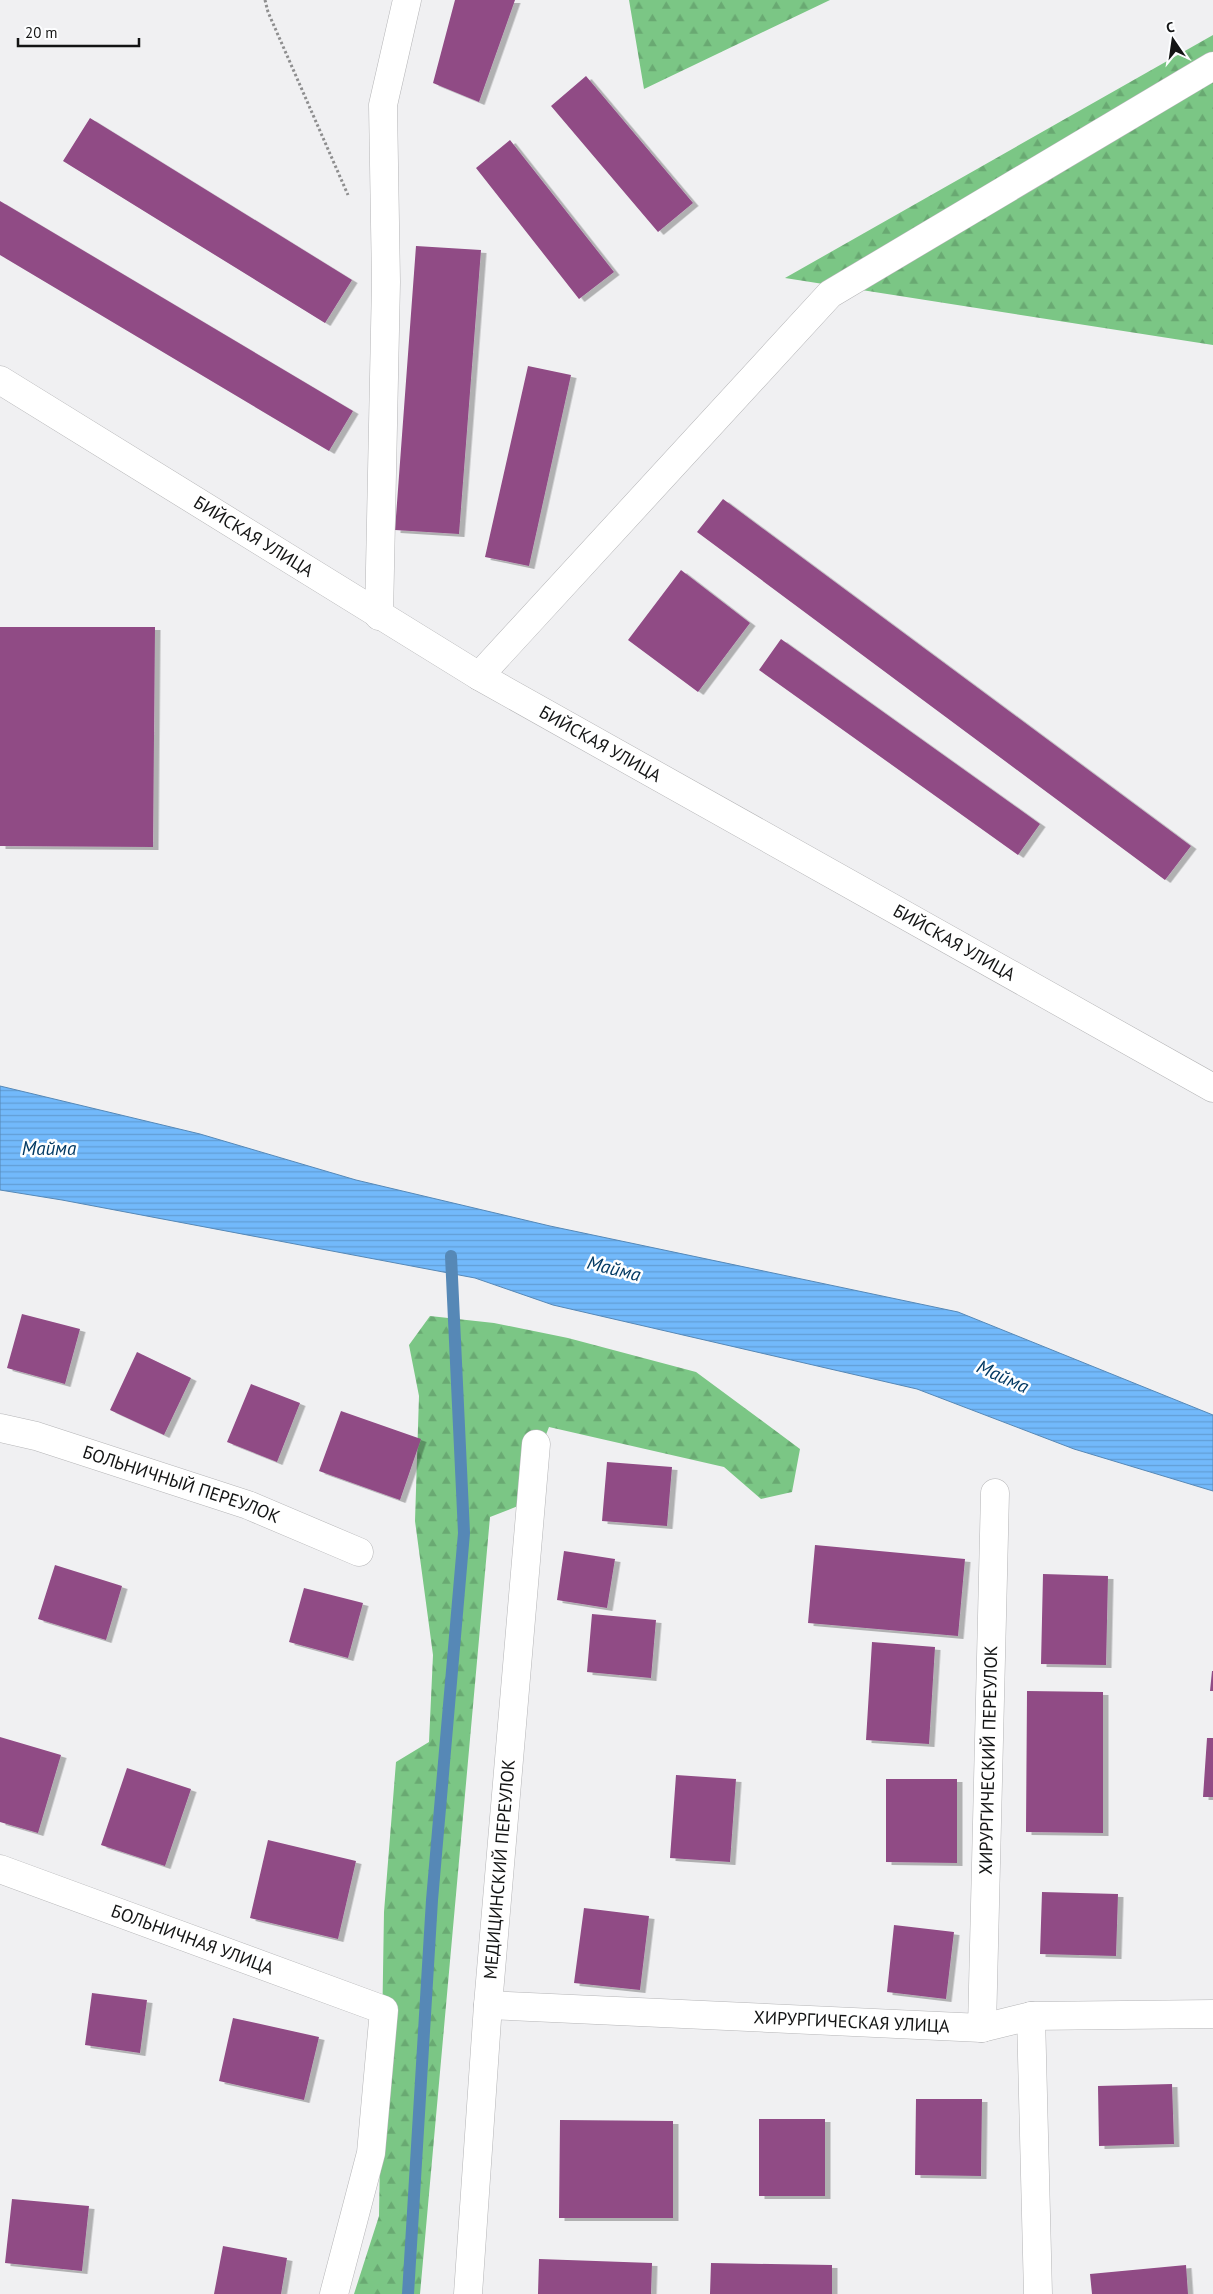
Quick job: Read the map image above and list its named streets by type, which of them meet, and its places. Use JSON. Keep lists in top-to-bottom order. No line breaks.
{"streets":{"street":["БИЙСКАЯ УЛИЦА","БОЛЬНИЧНЫЙ ПЕРЕУЛОК","ХИРУРГИЧЕСКИЙ ПЕРЕУЛОК","МЕДИЦИНСКИЙ ПЕРЕУЛОК","БОЛЬНИЧНАЯ УЛИЦА","ХИРУРГИЧЕСКАЯ УЛИЦА"]},"crossings":[["ХИРУРГИЧЕСКИЙ ПЕРЕУЛОК","ХИРУРГИЧЕСКАЯ УЛИЦА"],["МЕДИЦИНСКИЙ ПЕРЕУЛОК","ХИРУРГИЧЕСКАЯ УЛИЦА"]],"water":["Майма"],"scale_bar":"20 m","north":"top"}
